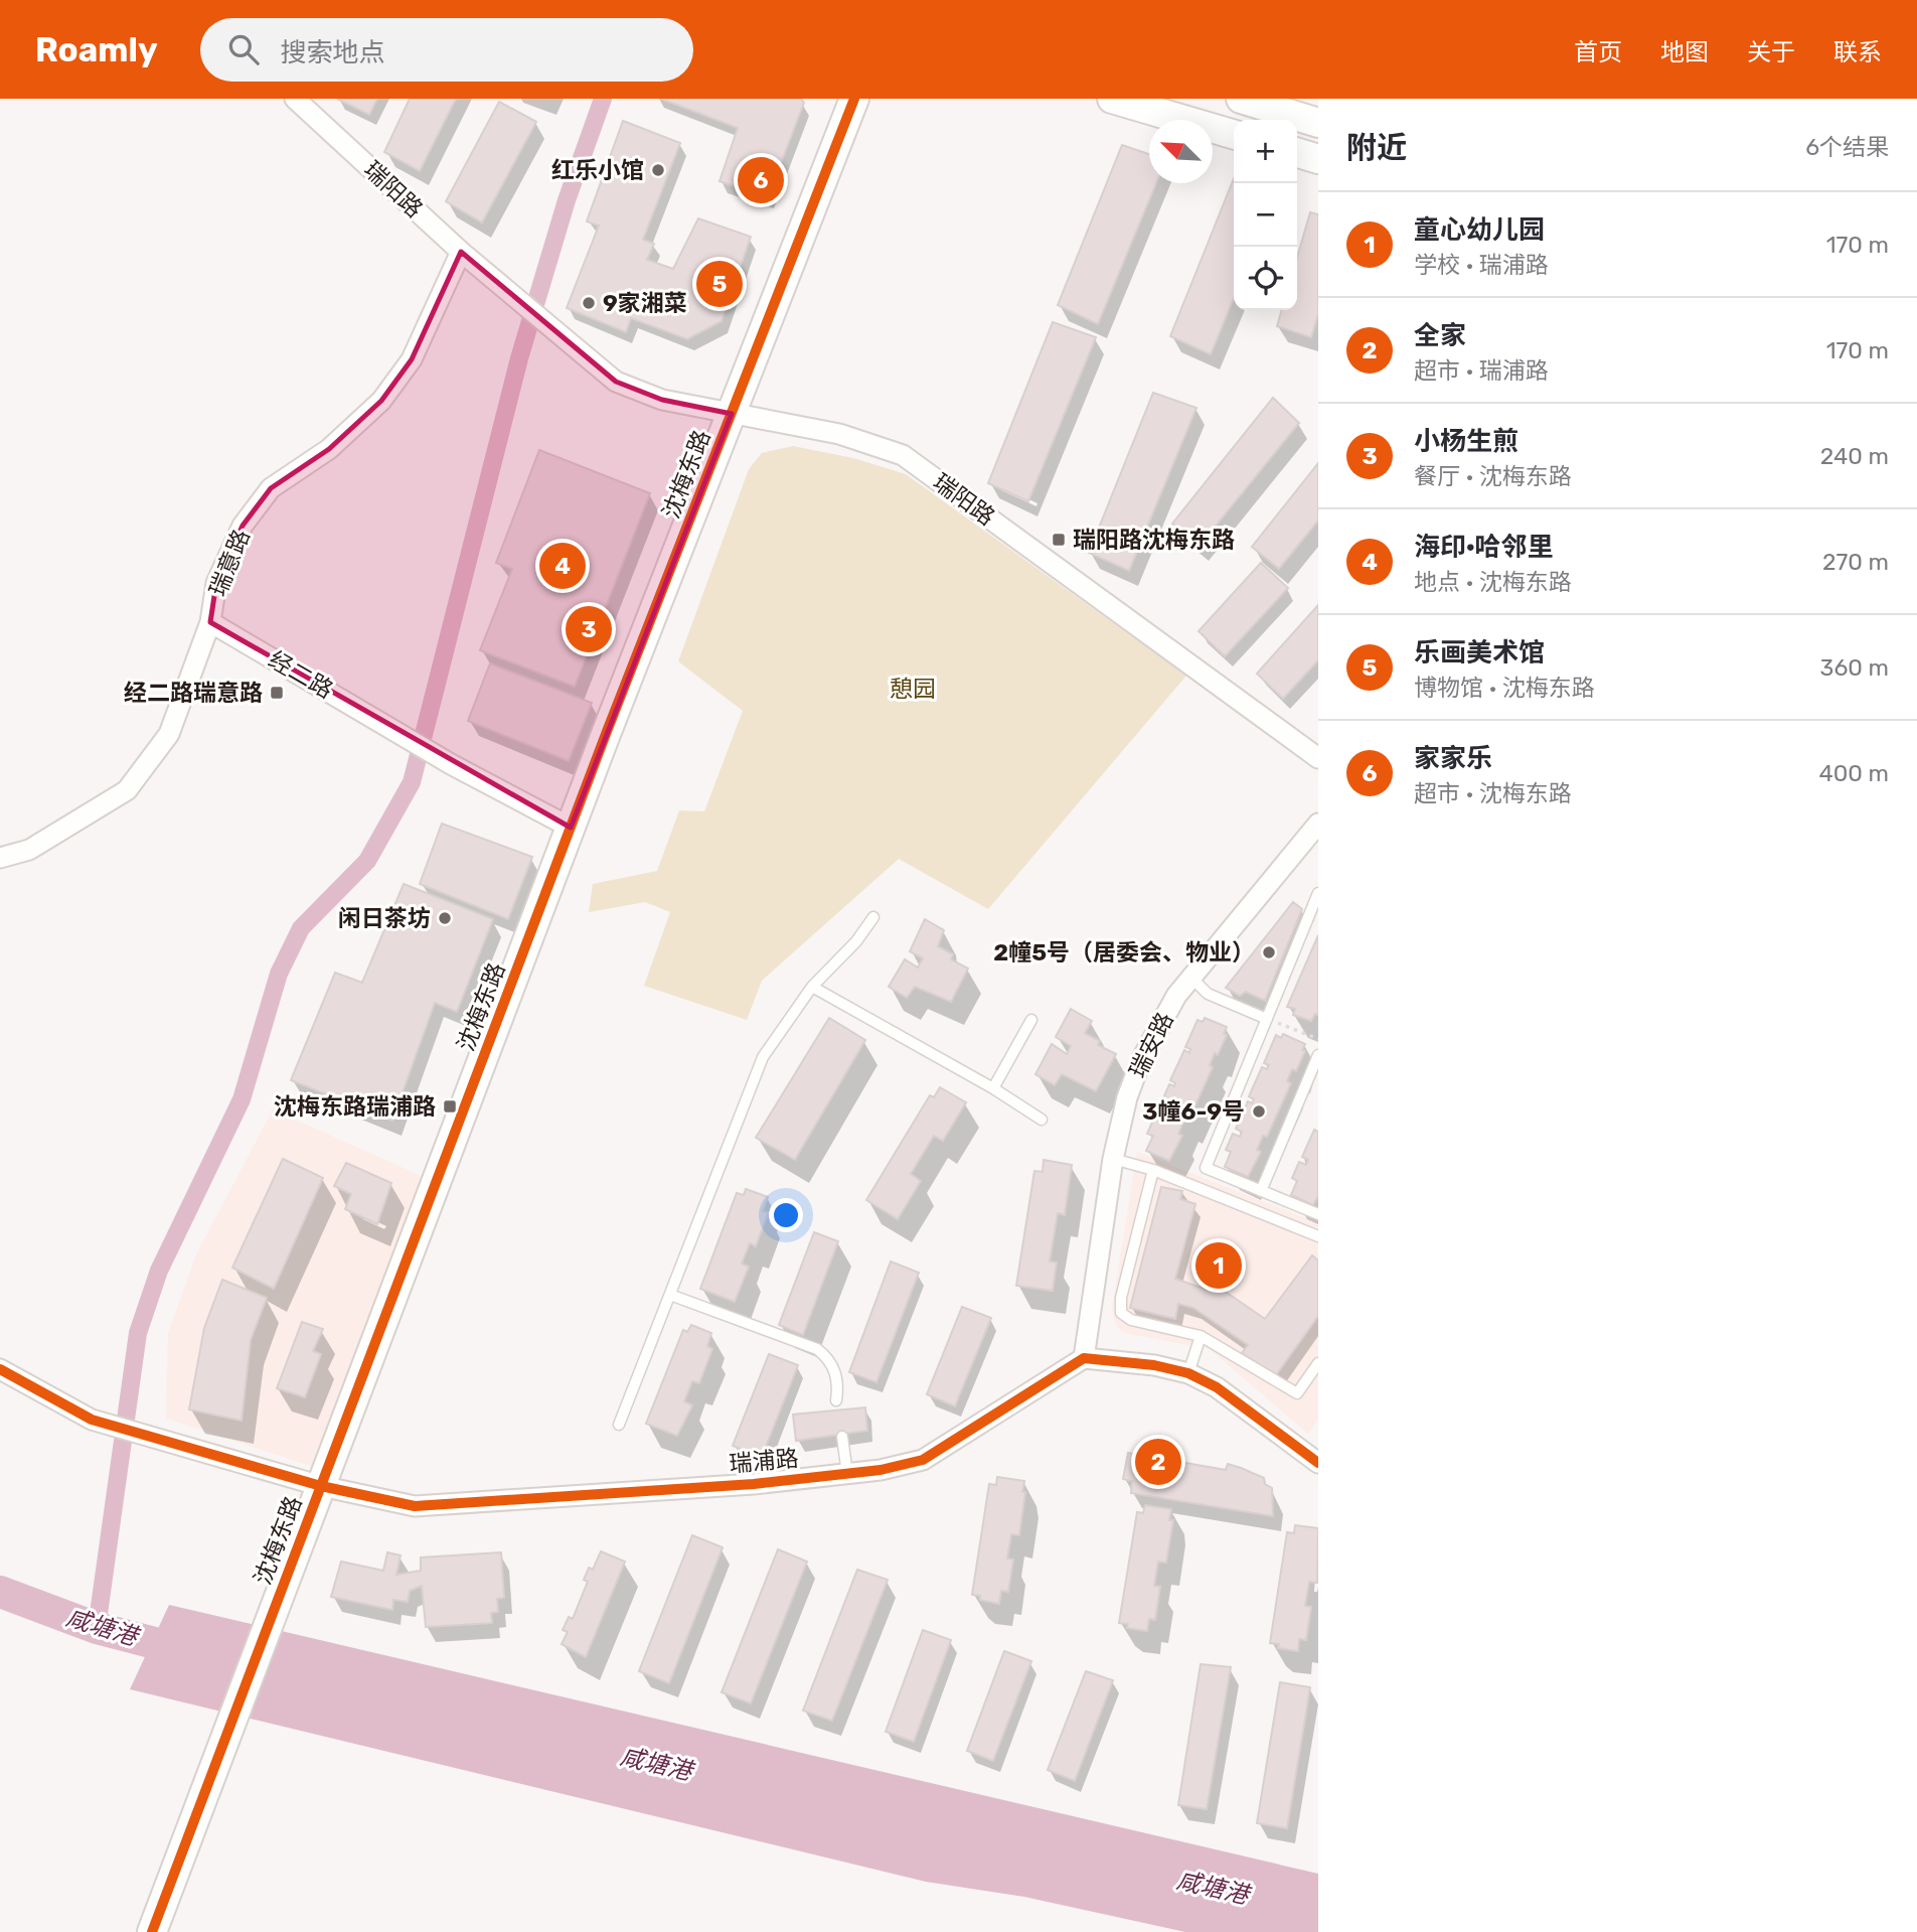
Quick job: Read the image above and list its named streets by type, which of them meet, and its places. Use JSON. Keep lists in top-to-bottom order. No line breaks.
{"streets":{"street":["瑞阳路","沈梅东路","瑞意路","经二路","瑞安路","瑞浦路"]},"crossings":[["瑞阳路","沈梅东路"],["瑞阳路","瑞意路"],["沈梅东路","经二路"],["沈梅东路","瑞浦路"],["瑞意路","经二路"],["瑞安路","瑞浦路"]],"water":["咸塘港"],"parks":["憩园"],"places":{"other":["红乐小馆","9家湘菜","闲日茶坊","2幢5号（居委会、物业）","3幢6-9号"],"transit":["瑞阳路沈梅东路","经二路瑞意路","沈梅东路瑞浦路"]},"north":"top left","page":{"header":"Roamly","search":"搜索地点","nav":["首页","地图","关于","联系"],"heading":["附近","6个结果"],"map_buttons":["+","−"],"pins":["6","5","4","3","1","2"],"list":[{"mark":"1","name":"童心幼儿园","note":"学校 · 瑞浦路","value":"170 m"},{"mark":"2","name":"全家","note":"超市 · 瑞浦路","value":"170 m"},{"mark":"3","name":"小杨生煎","note":"餐厅 · 沈梅东路","value":"240 m"},{"mark":"4","name":"海印·哈邻里","note":"地点 · 沈梅东路","value":"270 m"},{"mark":"5","name":"乐画美术馆","note":"博物馆 · 沈梅东路","value":"360 m"},{"mark":"6","name":"家家乐","note":"超市 · 沈梅东路","value":"400 m"}]}}
